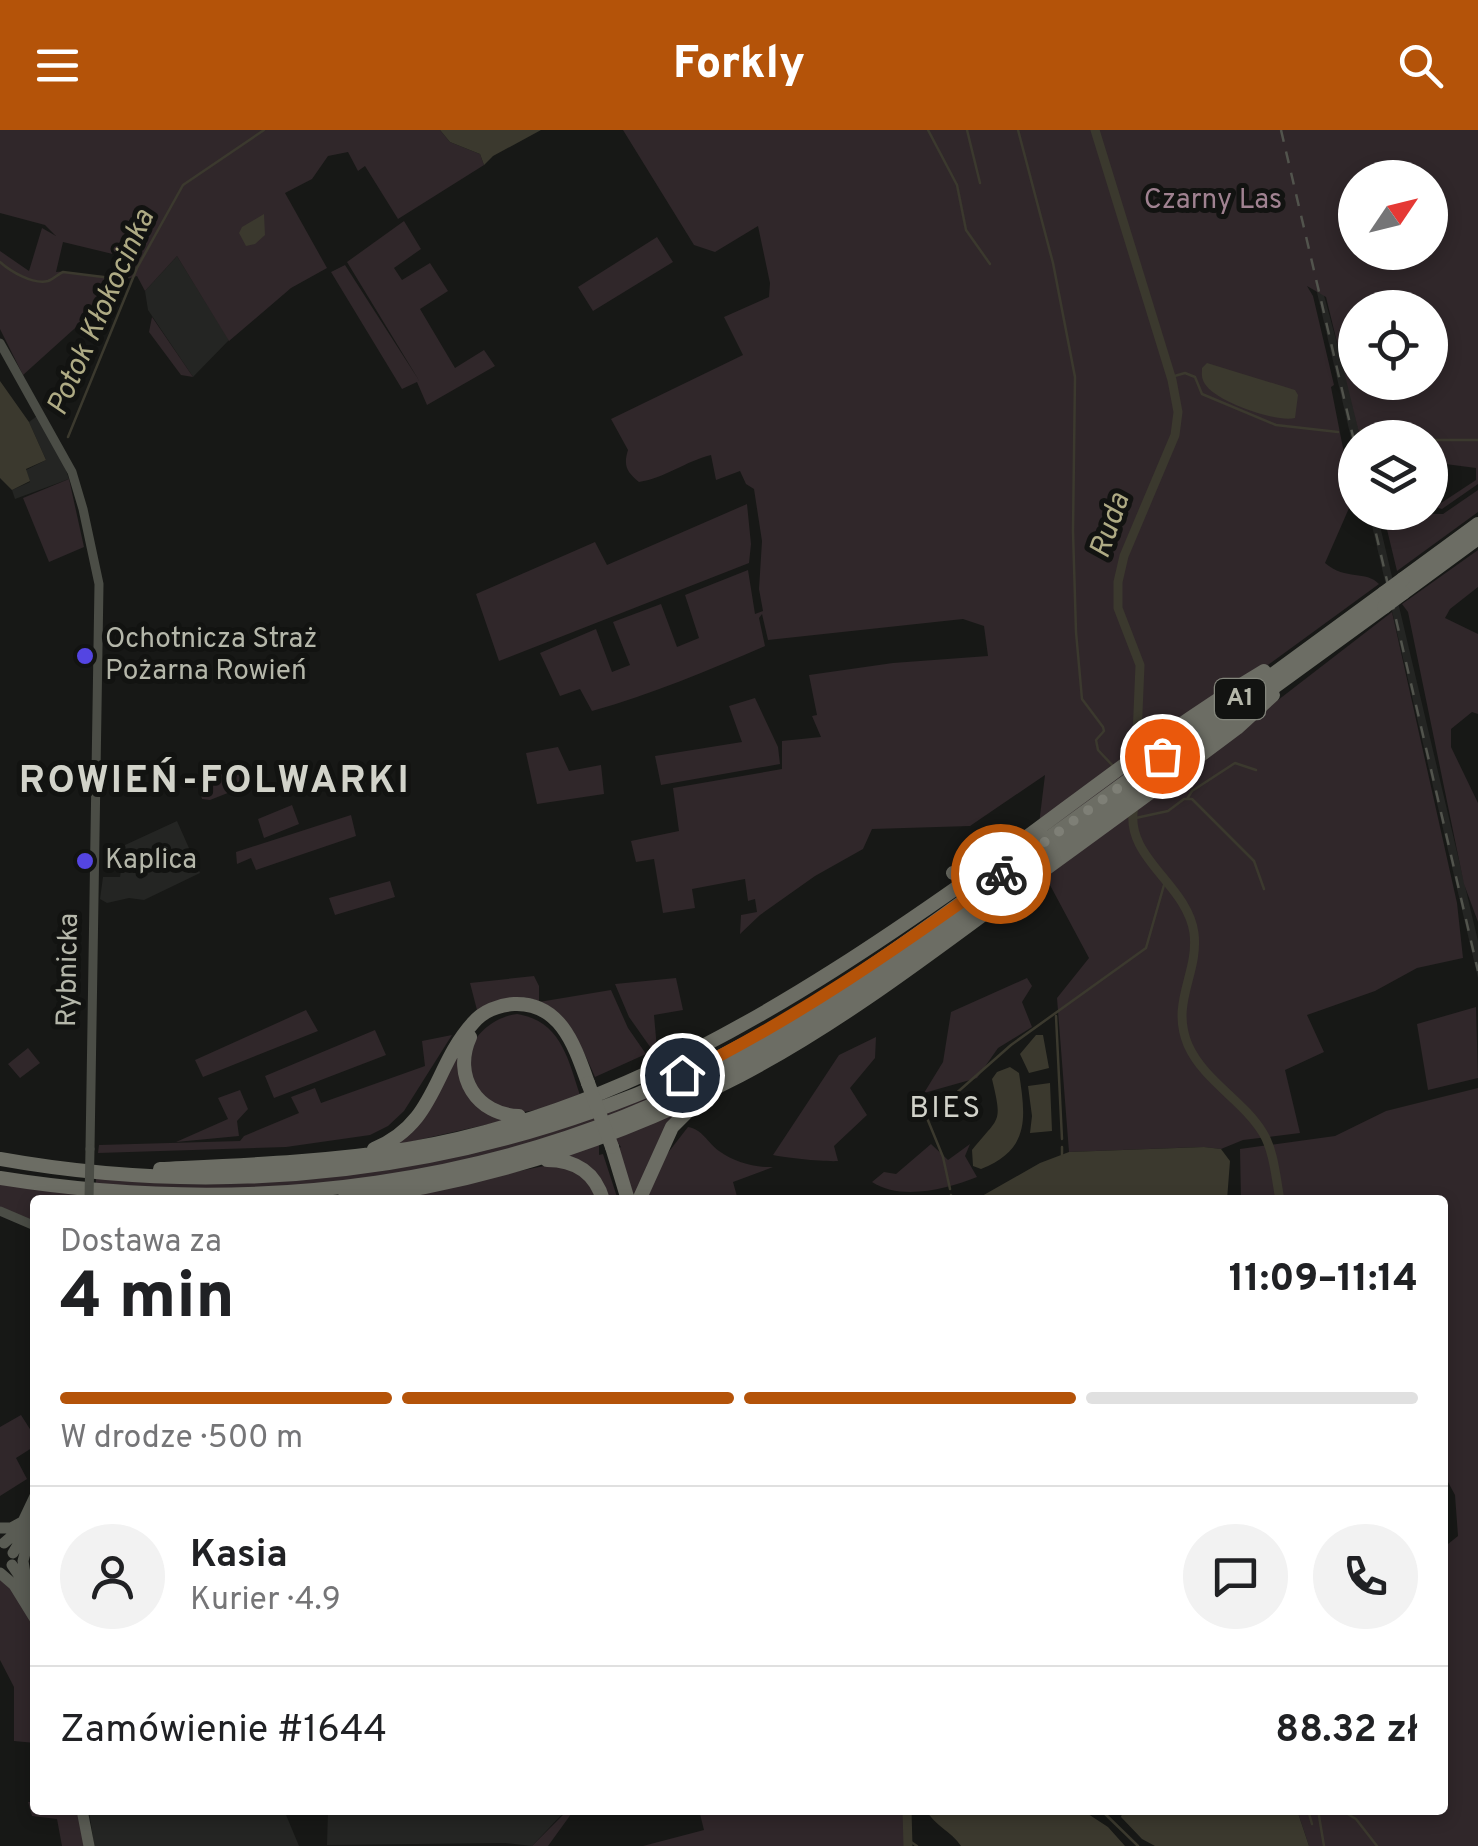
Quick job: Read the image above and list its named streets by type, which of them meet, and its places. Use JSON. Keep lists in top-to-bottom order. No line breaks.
{"streets":{"highway":["A1"],"street":["Rybnicka"]},"districts":["ROWIEŃ-FOLWARKI","BIES"],"water":["Potok Kłokocinka","Ruda"],"parks":["Czarny Las"],"places":["Ochotnicza Straż Pożarna Rowień","Kaplica"],"north":"top right","page":{"header":"Forkly","heading":["4 min","Dostawa za","11:09–11:14"],"panel":["Kasia","Kurier · 4.9","Zamówienie #1644","88.32 zł"],"bar":"W drodze · 500 m"}}
